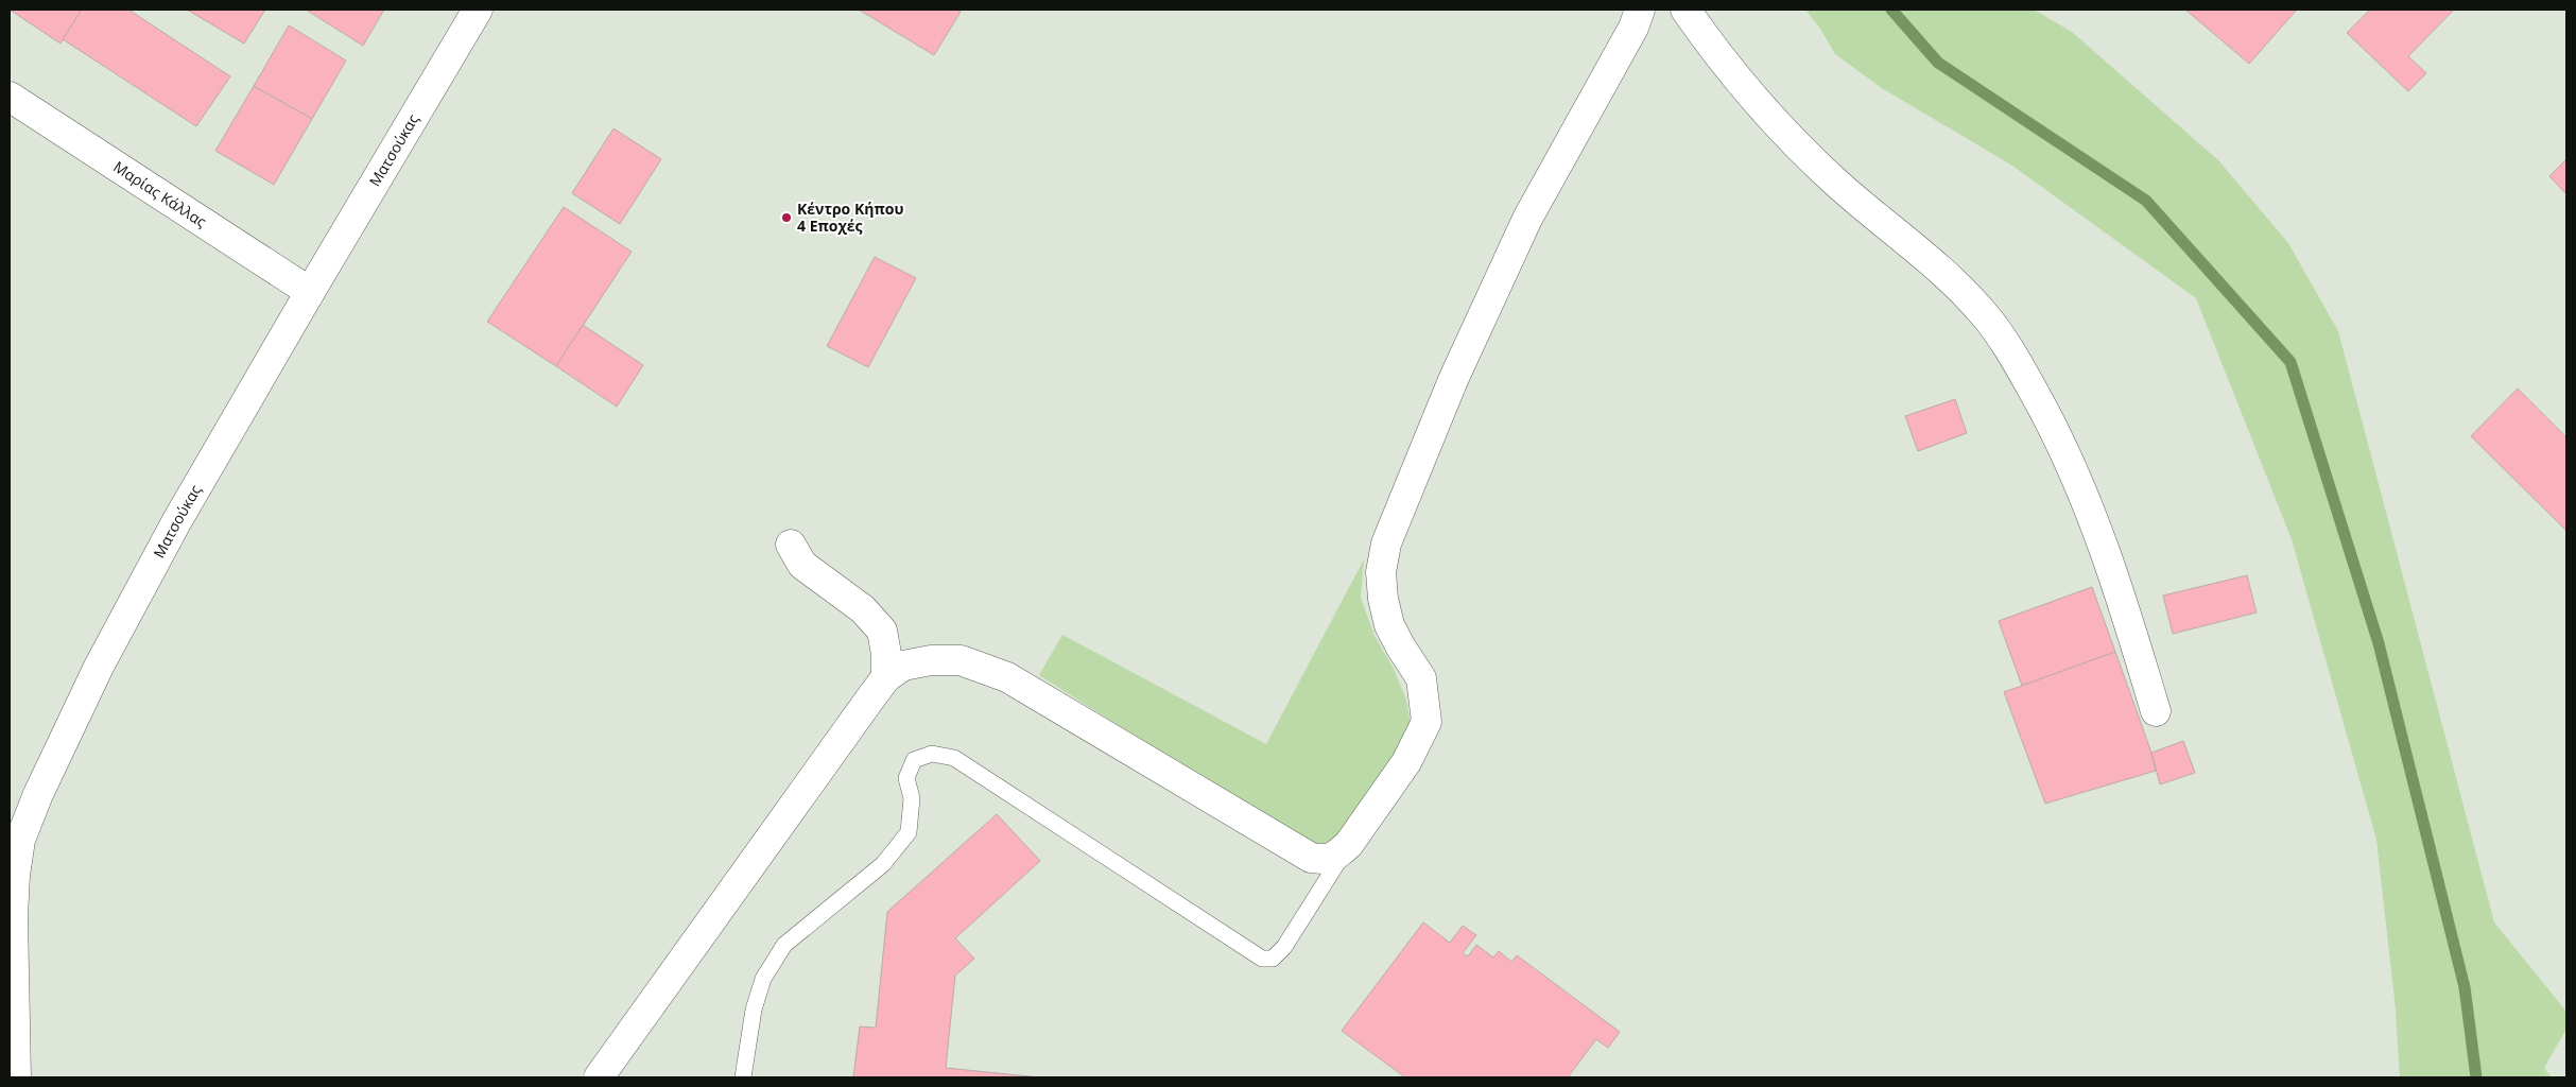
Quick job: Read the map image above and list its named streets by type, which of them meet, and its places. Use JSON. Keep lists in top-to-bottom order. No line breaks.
{"streets":{"street":["Ματσούκας","Μαρίας Κάλλας"]},"crossings":[["Ματσούκας","Μαρίας Κάλλας"]],"places":["Κέντρο Κήπου 4 Εποχές"]}
